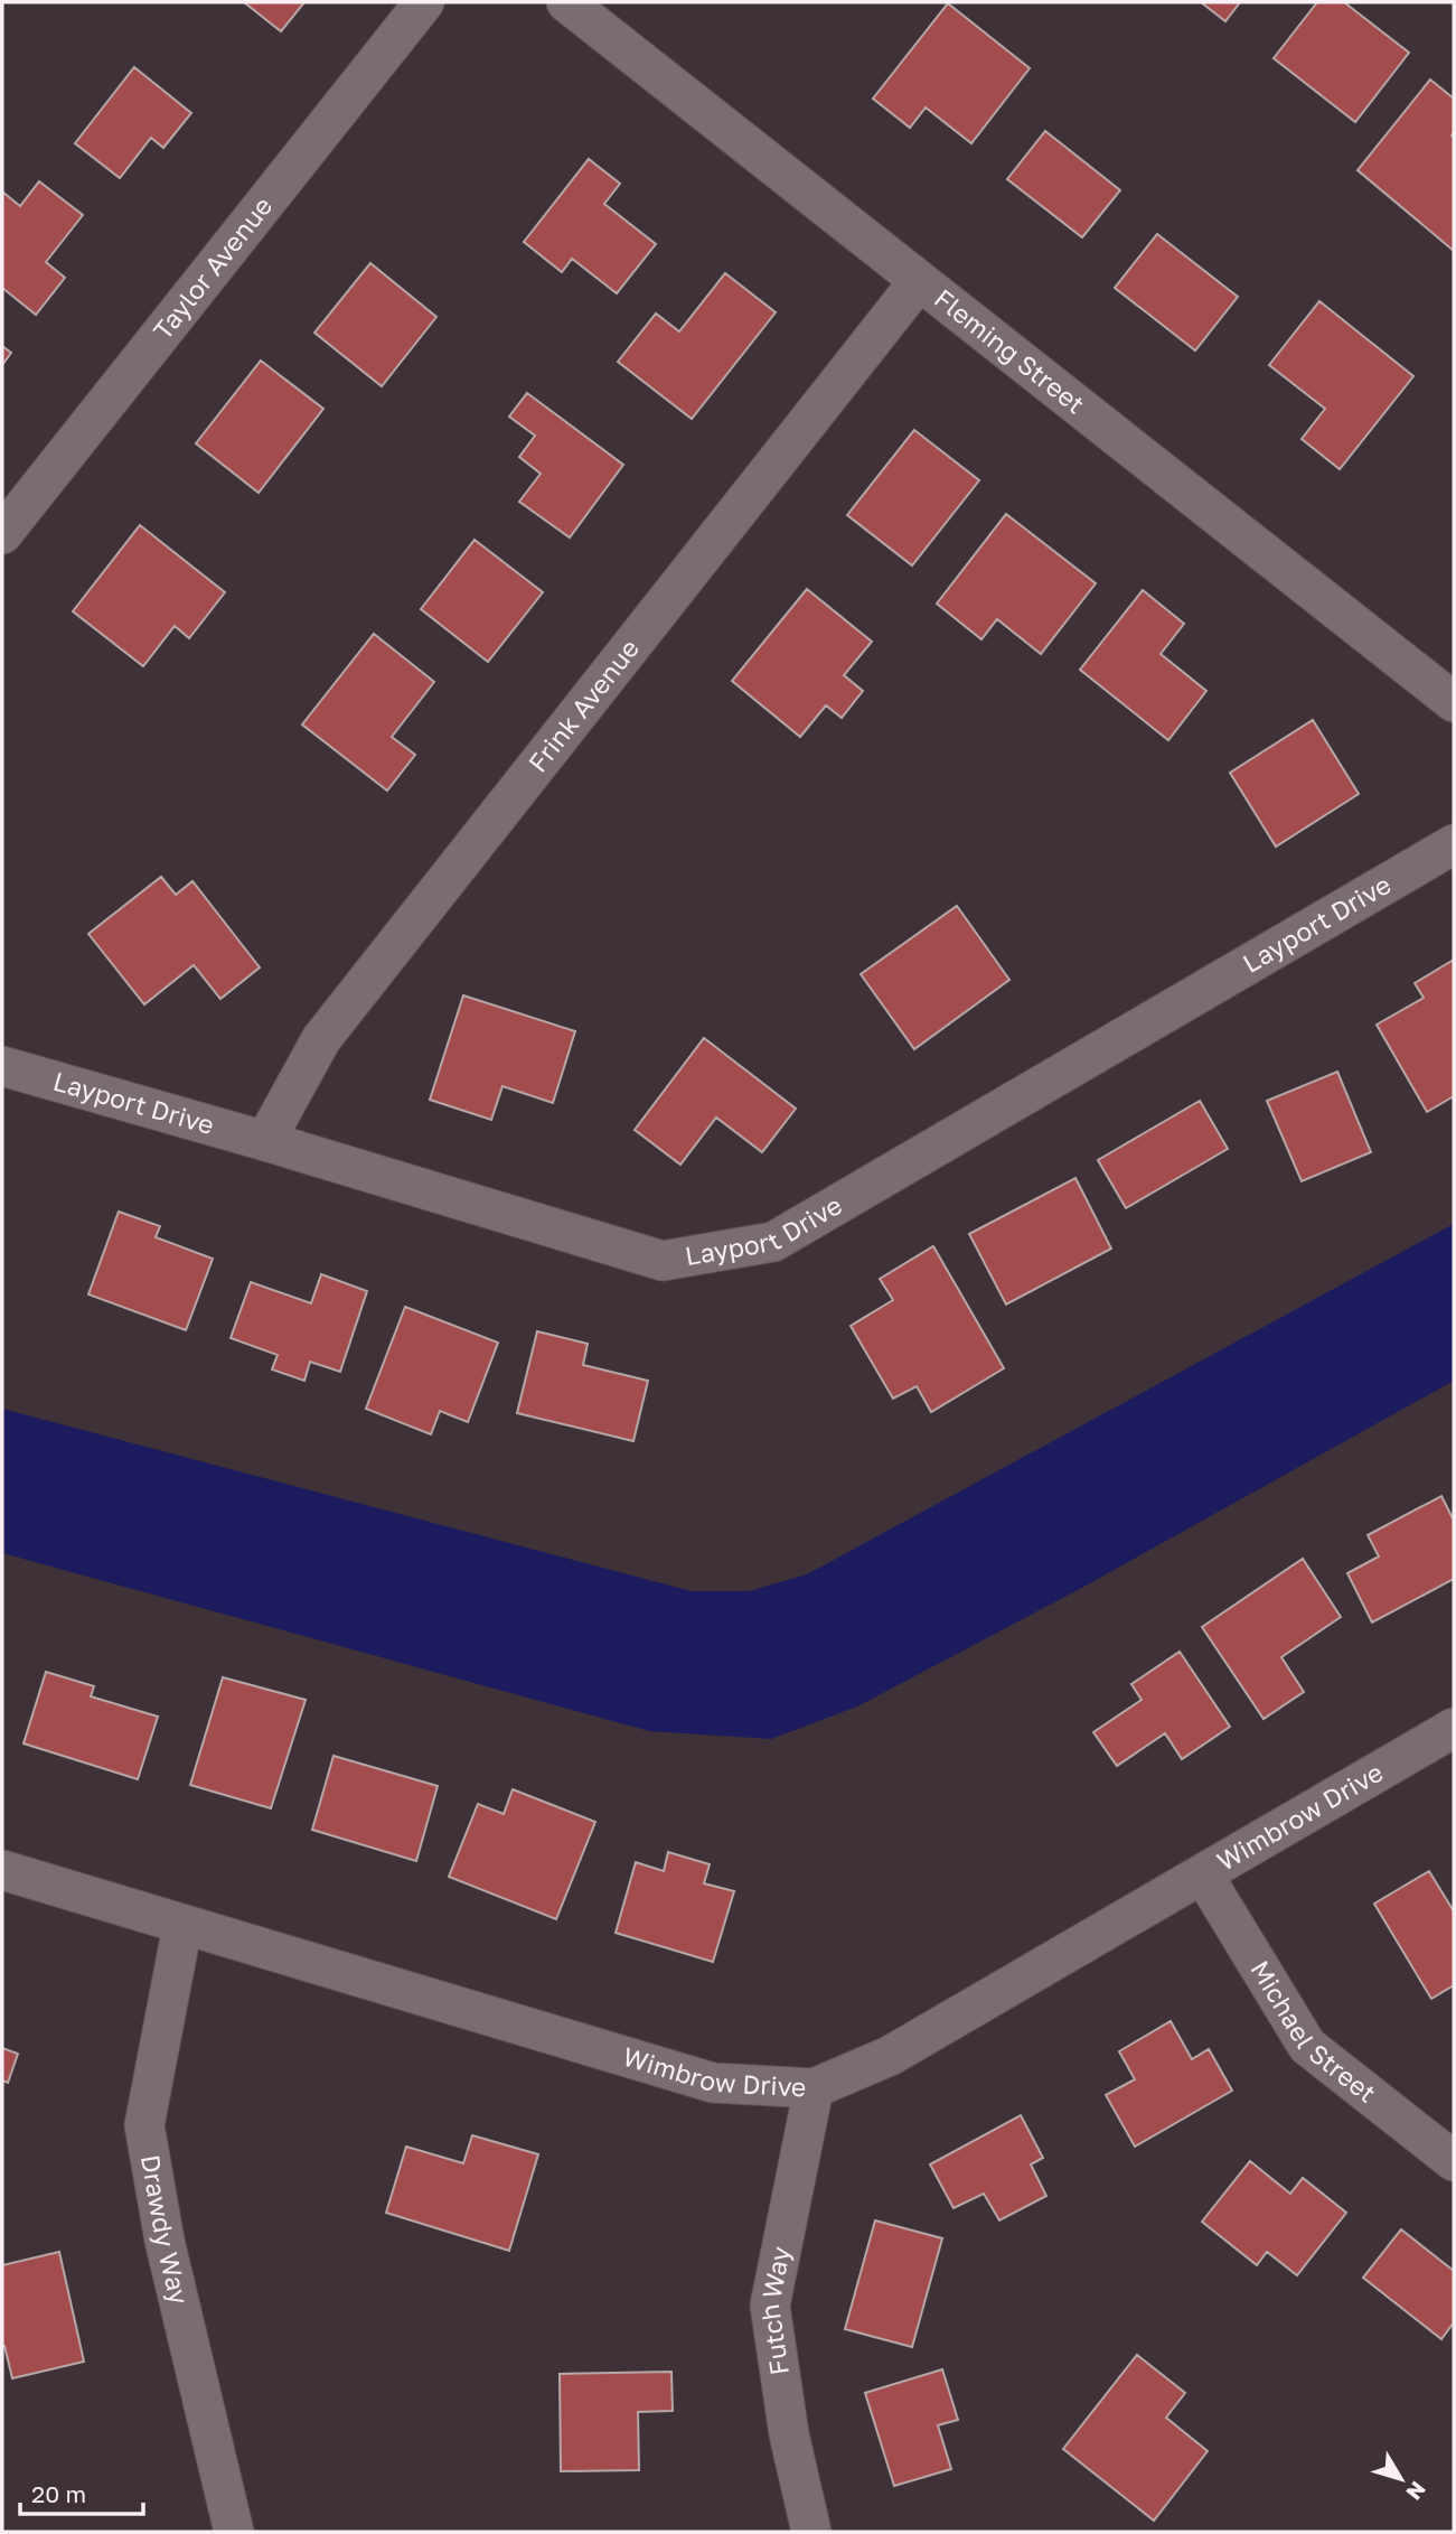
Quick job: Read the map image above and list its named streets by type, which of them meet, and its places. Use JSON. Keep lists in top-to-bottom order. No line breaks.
{"streets":{"street":["Taylor Avenue","Fleming Street","Frink Avenue","Layport Drive","Wimbrow Drive","Michael Street","Drawdy Way","Futch Way"]},"crossings":[["Fleming Street","Frink Avenue"],["Frink Avenue","Layport Drive"],["Wimbrow Drive","Michael Street"],["Wimbrow Drive","Drawdy Way"],["Wimbrow Drive","Futch Way"]],"scale_bar":"20 m","north":"bottom right"}
